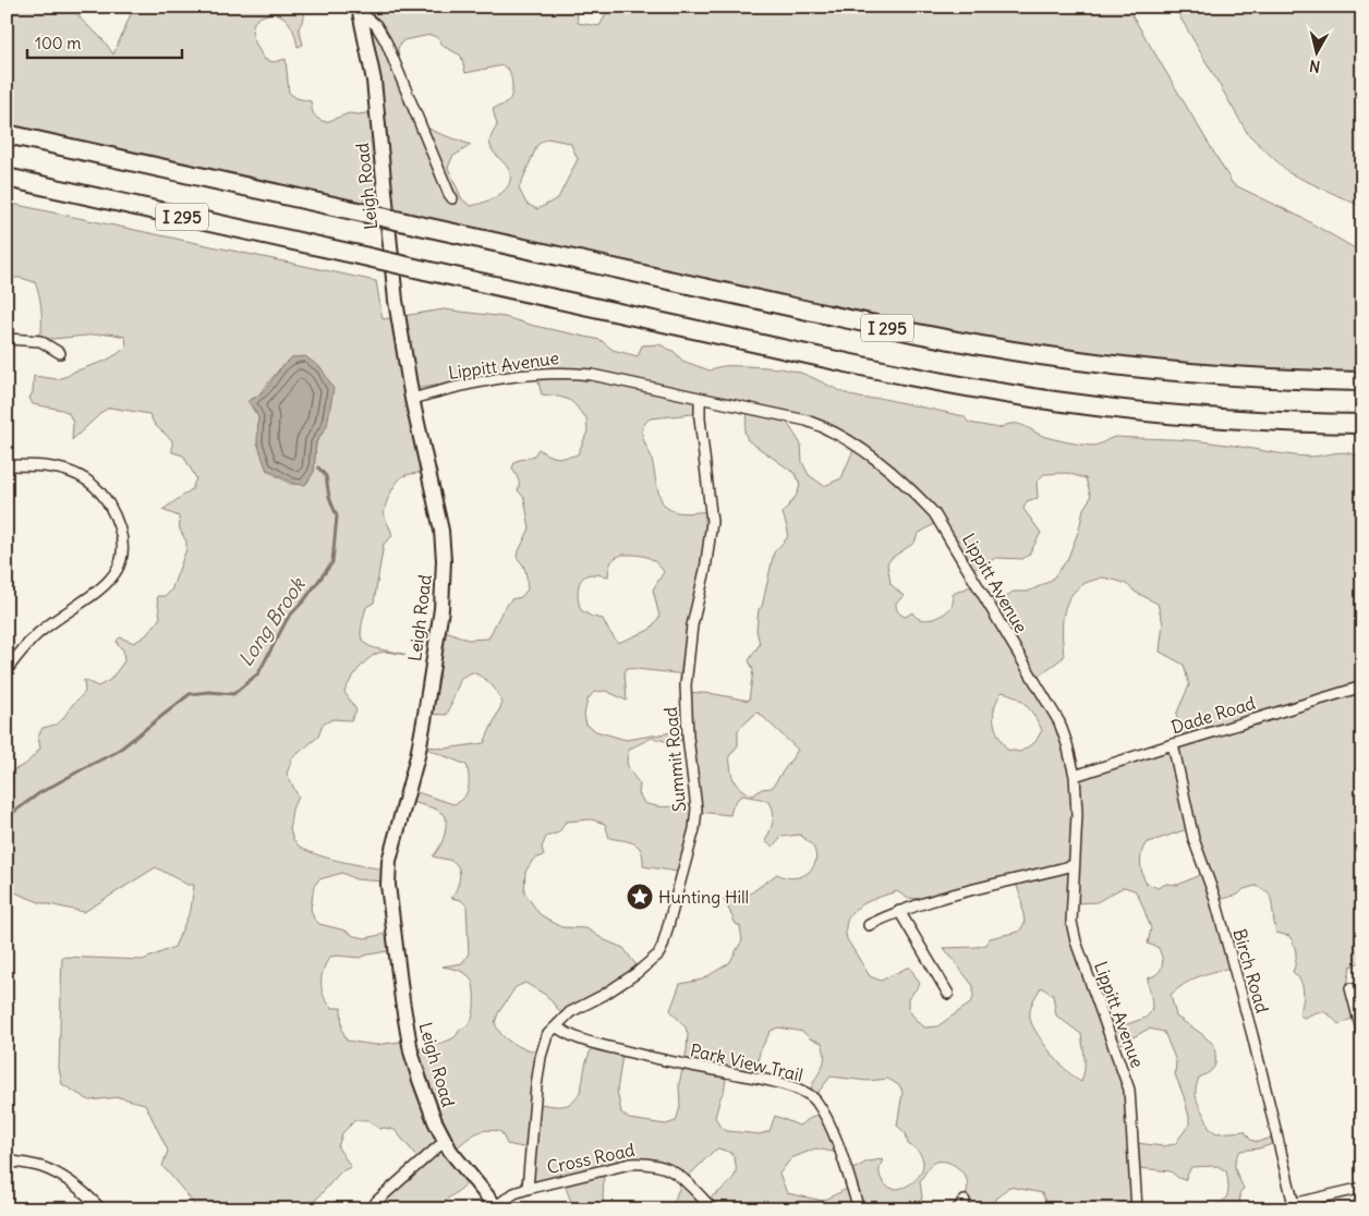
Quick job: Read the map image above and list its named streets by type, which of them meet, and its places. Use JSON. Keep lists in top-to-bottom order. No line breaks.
{"streets":{"highway":["I 295"],"street":["Leigh Road","Lippitt Avenue","Dade Road","Summit Road","Birch Road","Park View Trail","Cross Road"]},"crossings":[["Leigh Road","Lippitt Avenue"],["Leigh Road","Cross Road"],["Lippitt Avenue","Dade Road"],["Lippitt Avenue","Summit Road"],["Dade Road","Birch Road"],["Summit Road","Park View Trail"],["Summit Road","Cross Road"]],"water":["Long Brook"],"places":{"place":["Hunting Hill"]},"scale_bar":"100 m","north":"bottom"}
